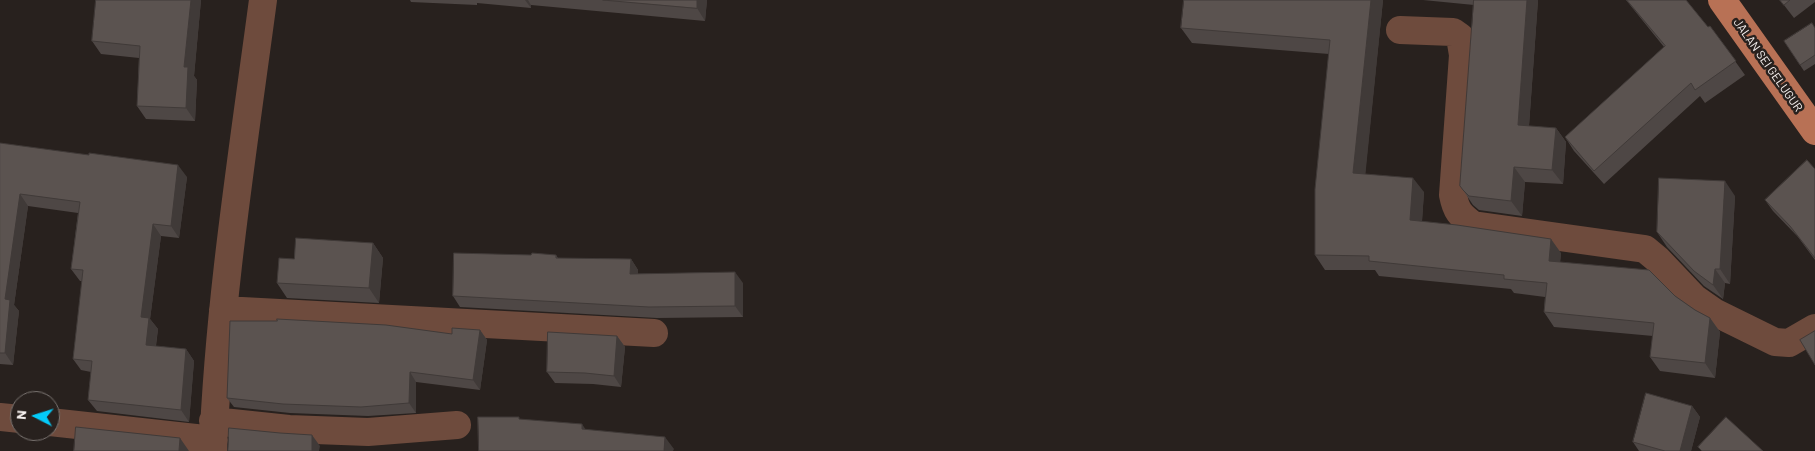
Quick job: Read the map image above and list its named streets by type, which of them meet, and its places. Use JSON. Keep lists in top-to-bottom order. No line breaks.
{"streets":{"main road":["JALAN SEI GELUGUR"]},"north":"left"}
